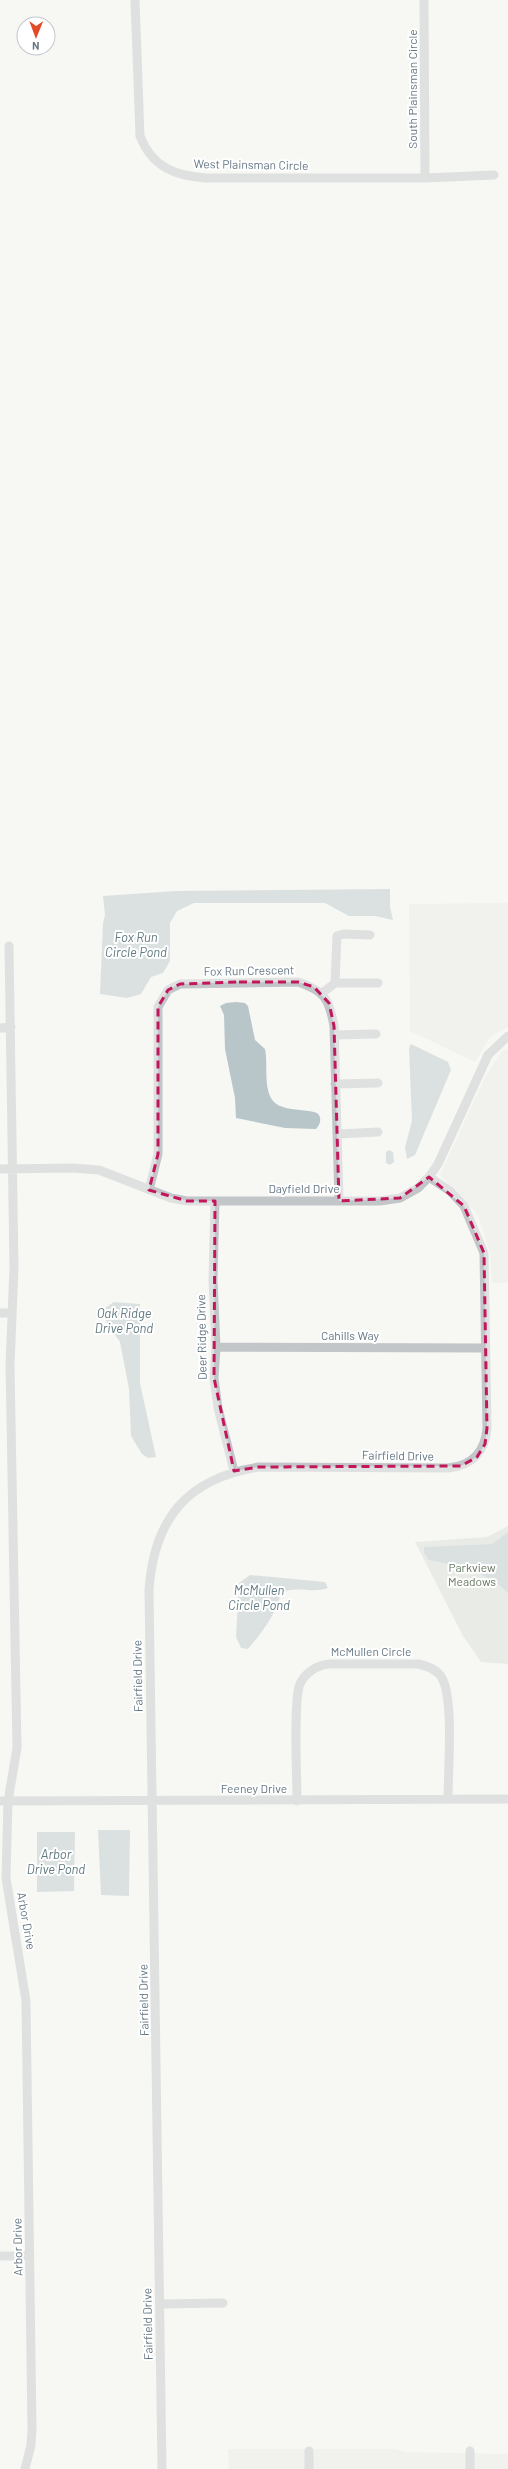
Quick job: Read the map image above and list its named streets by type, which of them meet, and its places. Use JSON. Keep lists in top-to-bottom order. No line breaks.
{"streets":{"street":["South Plainsman Circle","West Plainsman Circle","Fox Run Crescent","Dayfield Drive","Cahills Way","Deer Ridge Drive","Fairfield Drive","McMullen Circle","Feeney Drive","Arbor Drive"]},"crossings":[["South Plainsman Circle","West Plainsman Circle"],["Fox Run Crescent","Dayfield Drive"],["Dayfield Drive","Deer Ridge Drive"],["Dayfield Drive","Fairfield Drive"],["Dayfield Drive","Arbor Drive"],["Cahills Way","Deer Ridge Drive"],["Cahills Way","Fairfield Drive"],["Deer Ridge Drive","Fairfield Drive"],["Fairfield Drive","Feeney Drive"],["McMullen Circle","Feeney Drive"],["Feeney Drive","Arbor Drive"]],"water":["Fox Run Circle Pond","Oak Ridge Drive Pond","McMullen Circle Pond","Arbor Drive Pond"],"parks":["Parkview Meadows"],"north":"bottom"}
